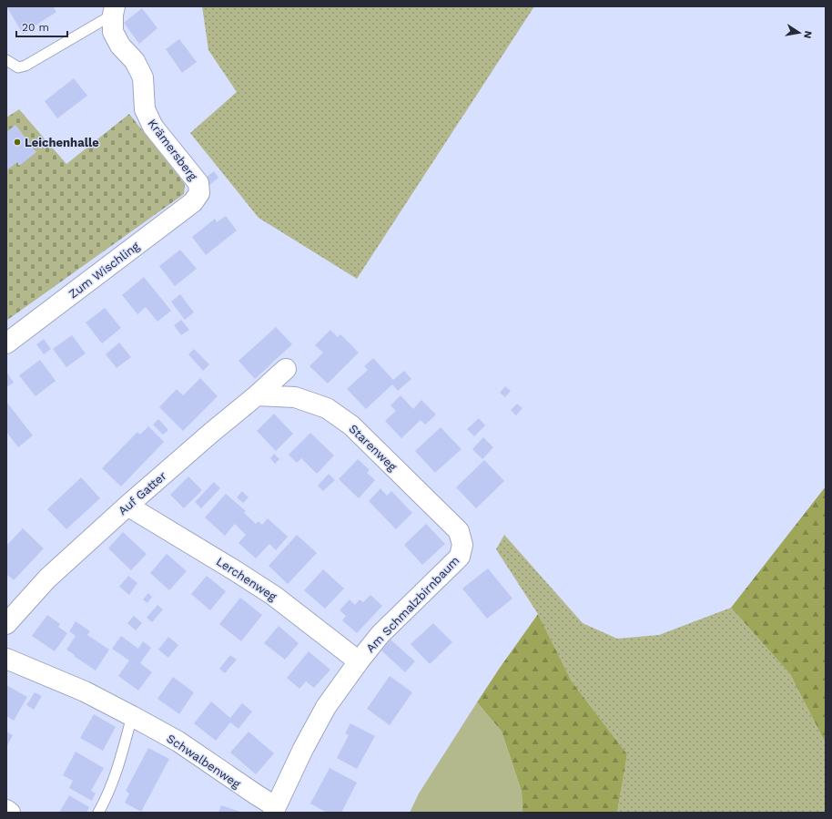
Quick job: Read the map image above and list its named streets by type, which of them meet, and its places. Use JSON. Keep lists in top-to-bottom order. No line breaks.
{"streets":{"street":["Krämersberg","Zum Wischling","Starenweg","Auf Gatter","Lerchenweg","Am Schmalzbirnbaum","Schwalbenweg"]},"crossings":[["Krämersberg","Zum Wischling"],["Starenweg","Auf Gatter"],["Starenweg","Am Schmalzbirnbaum"],["Auf Gatter","Lerchenweg"],["Lerchenweg","Am Schmalzbirnbaum"],["Am Schmalzbirnbaum","Schwalbenweg"]],"places":["Leichenhalle"],"scale_bar":"20 m","north":"right"}
